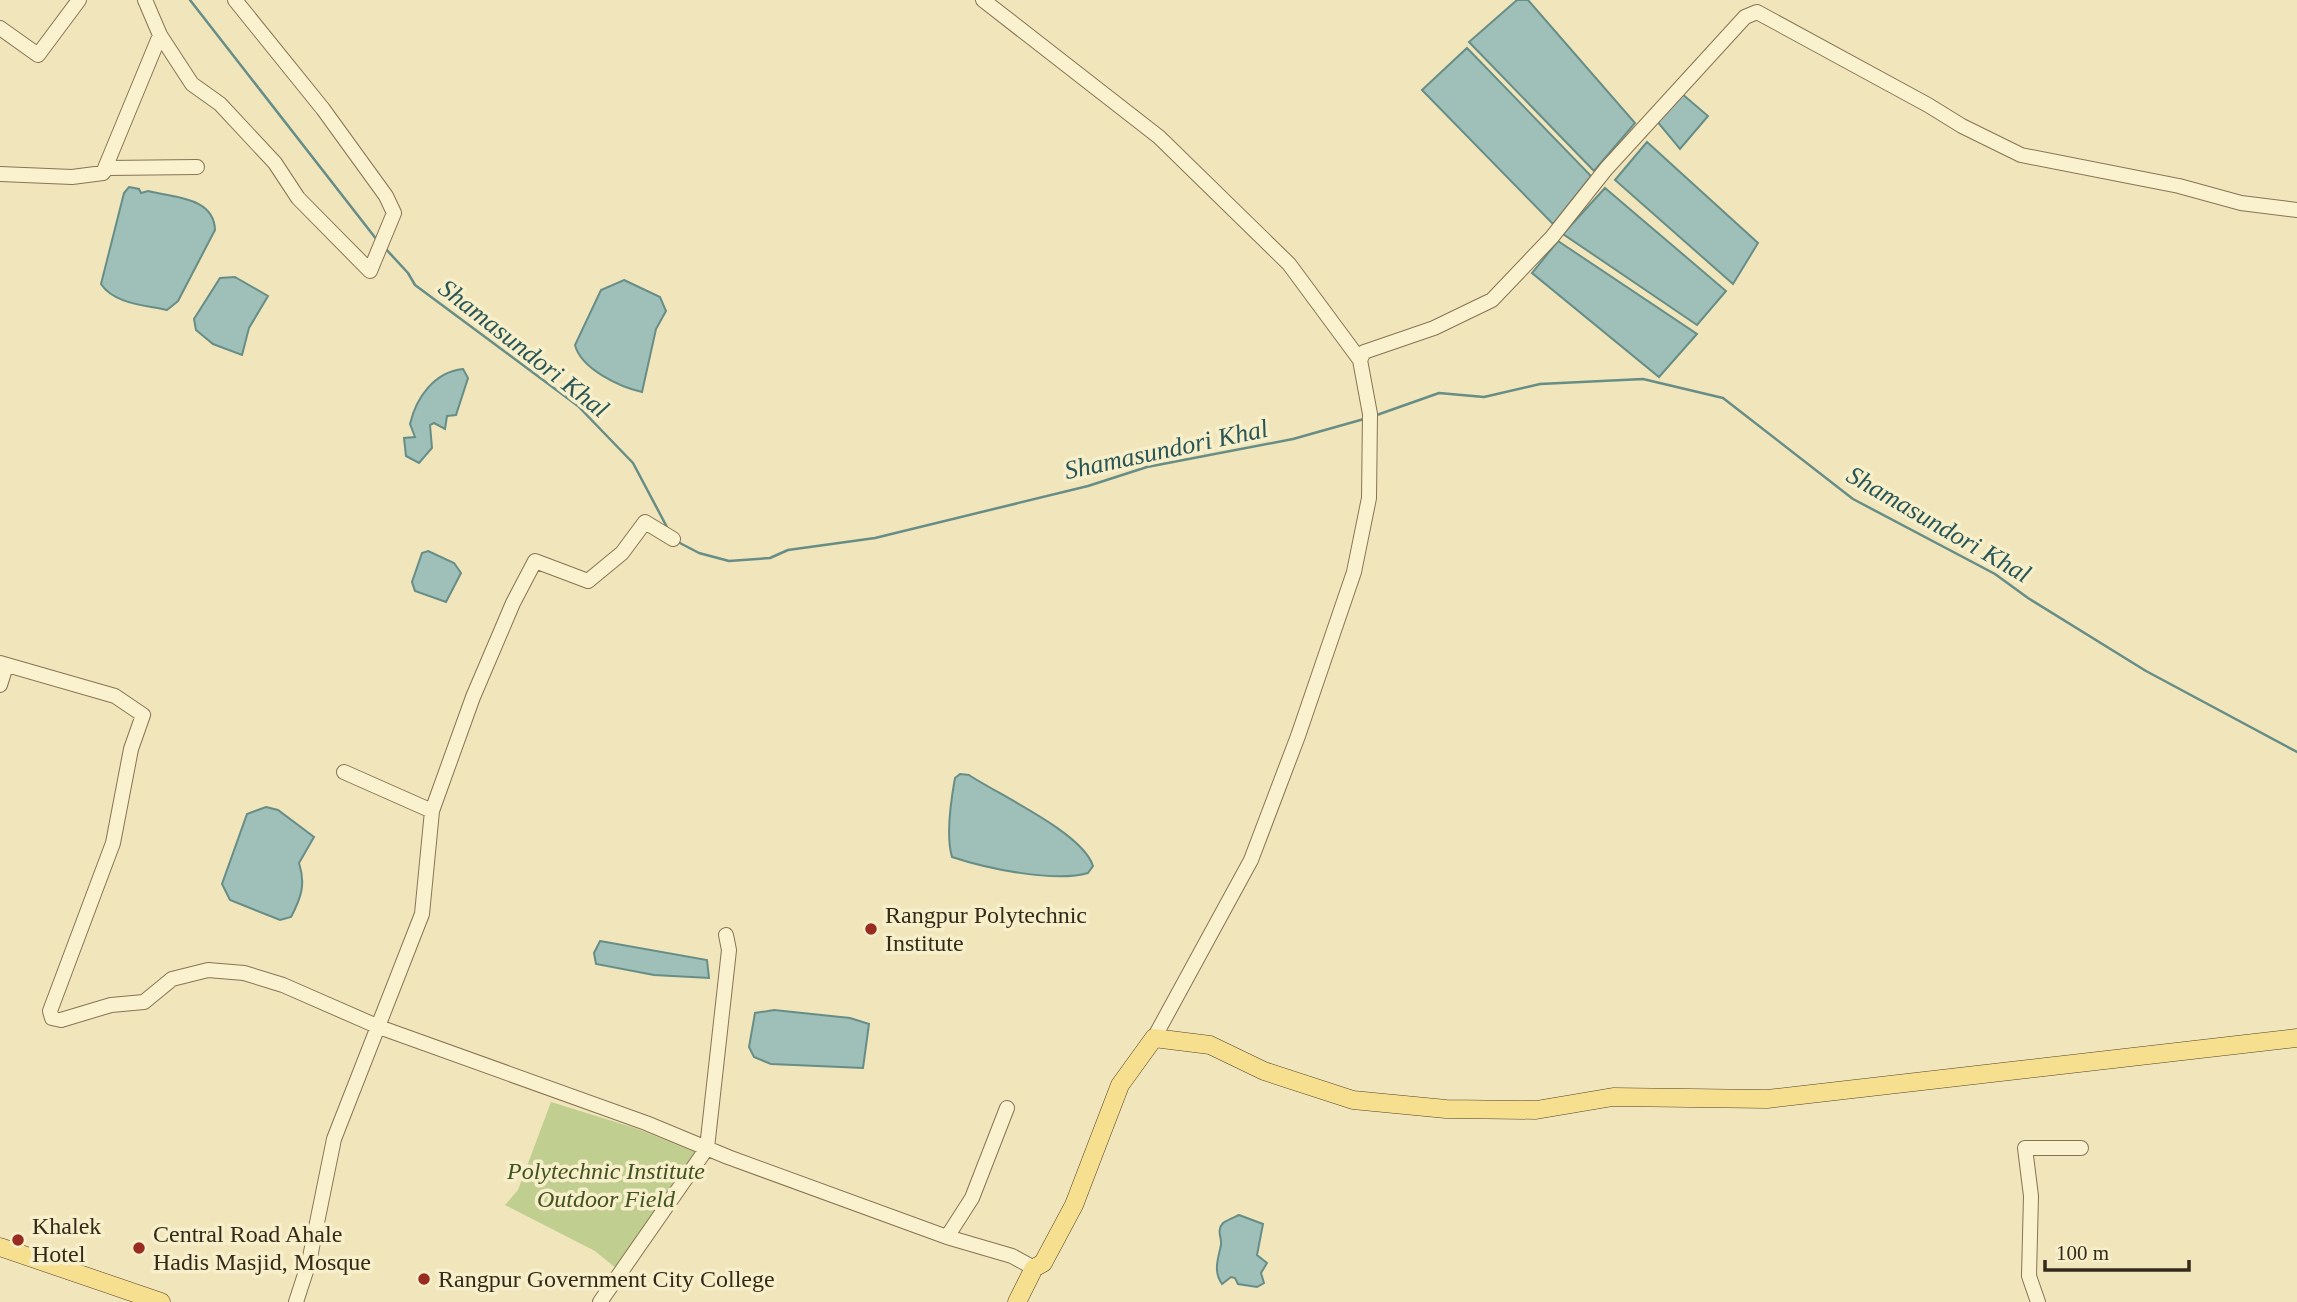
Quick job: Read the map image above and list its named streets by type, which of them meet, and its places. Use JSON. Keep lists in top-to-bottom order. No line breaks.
{"water":["Shamasundori Khal"],"parks":["Polytechnic Institute Outdoor Field"],"places":["Rangpur Polytechnic Institute","Khalek Hotel","Central Road Ahale Hadis Masjid, Mosque","Rangpur Government City College"],"scale_bar":"100 m"}
